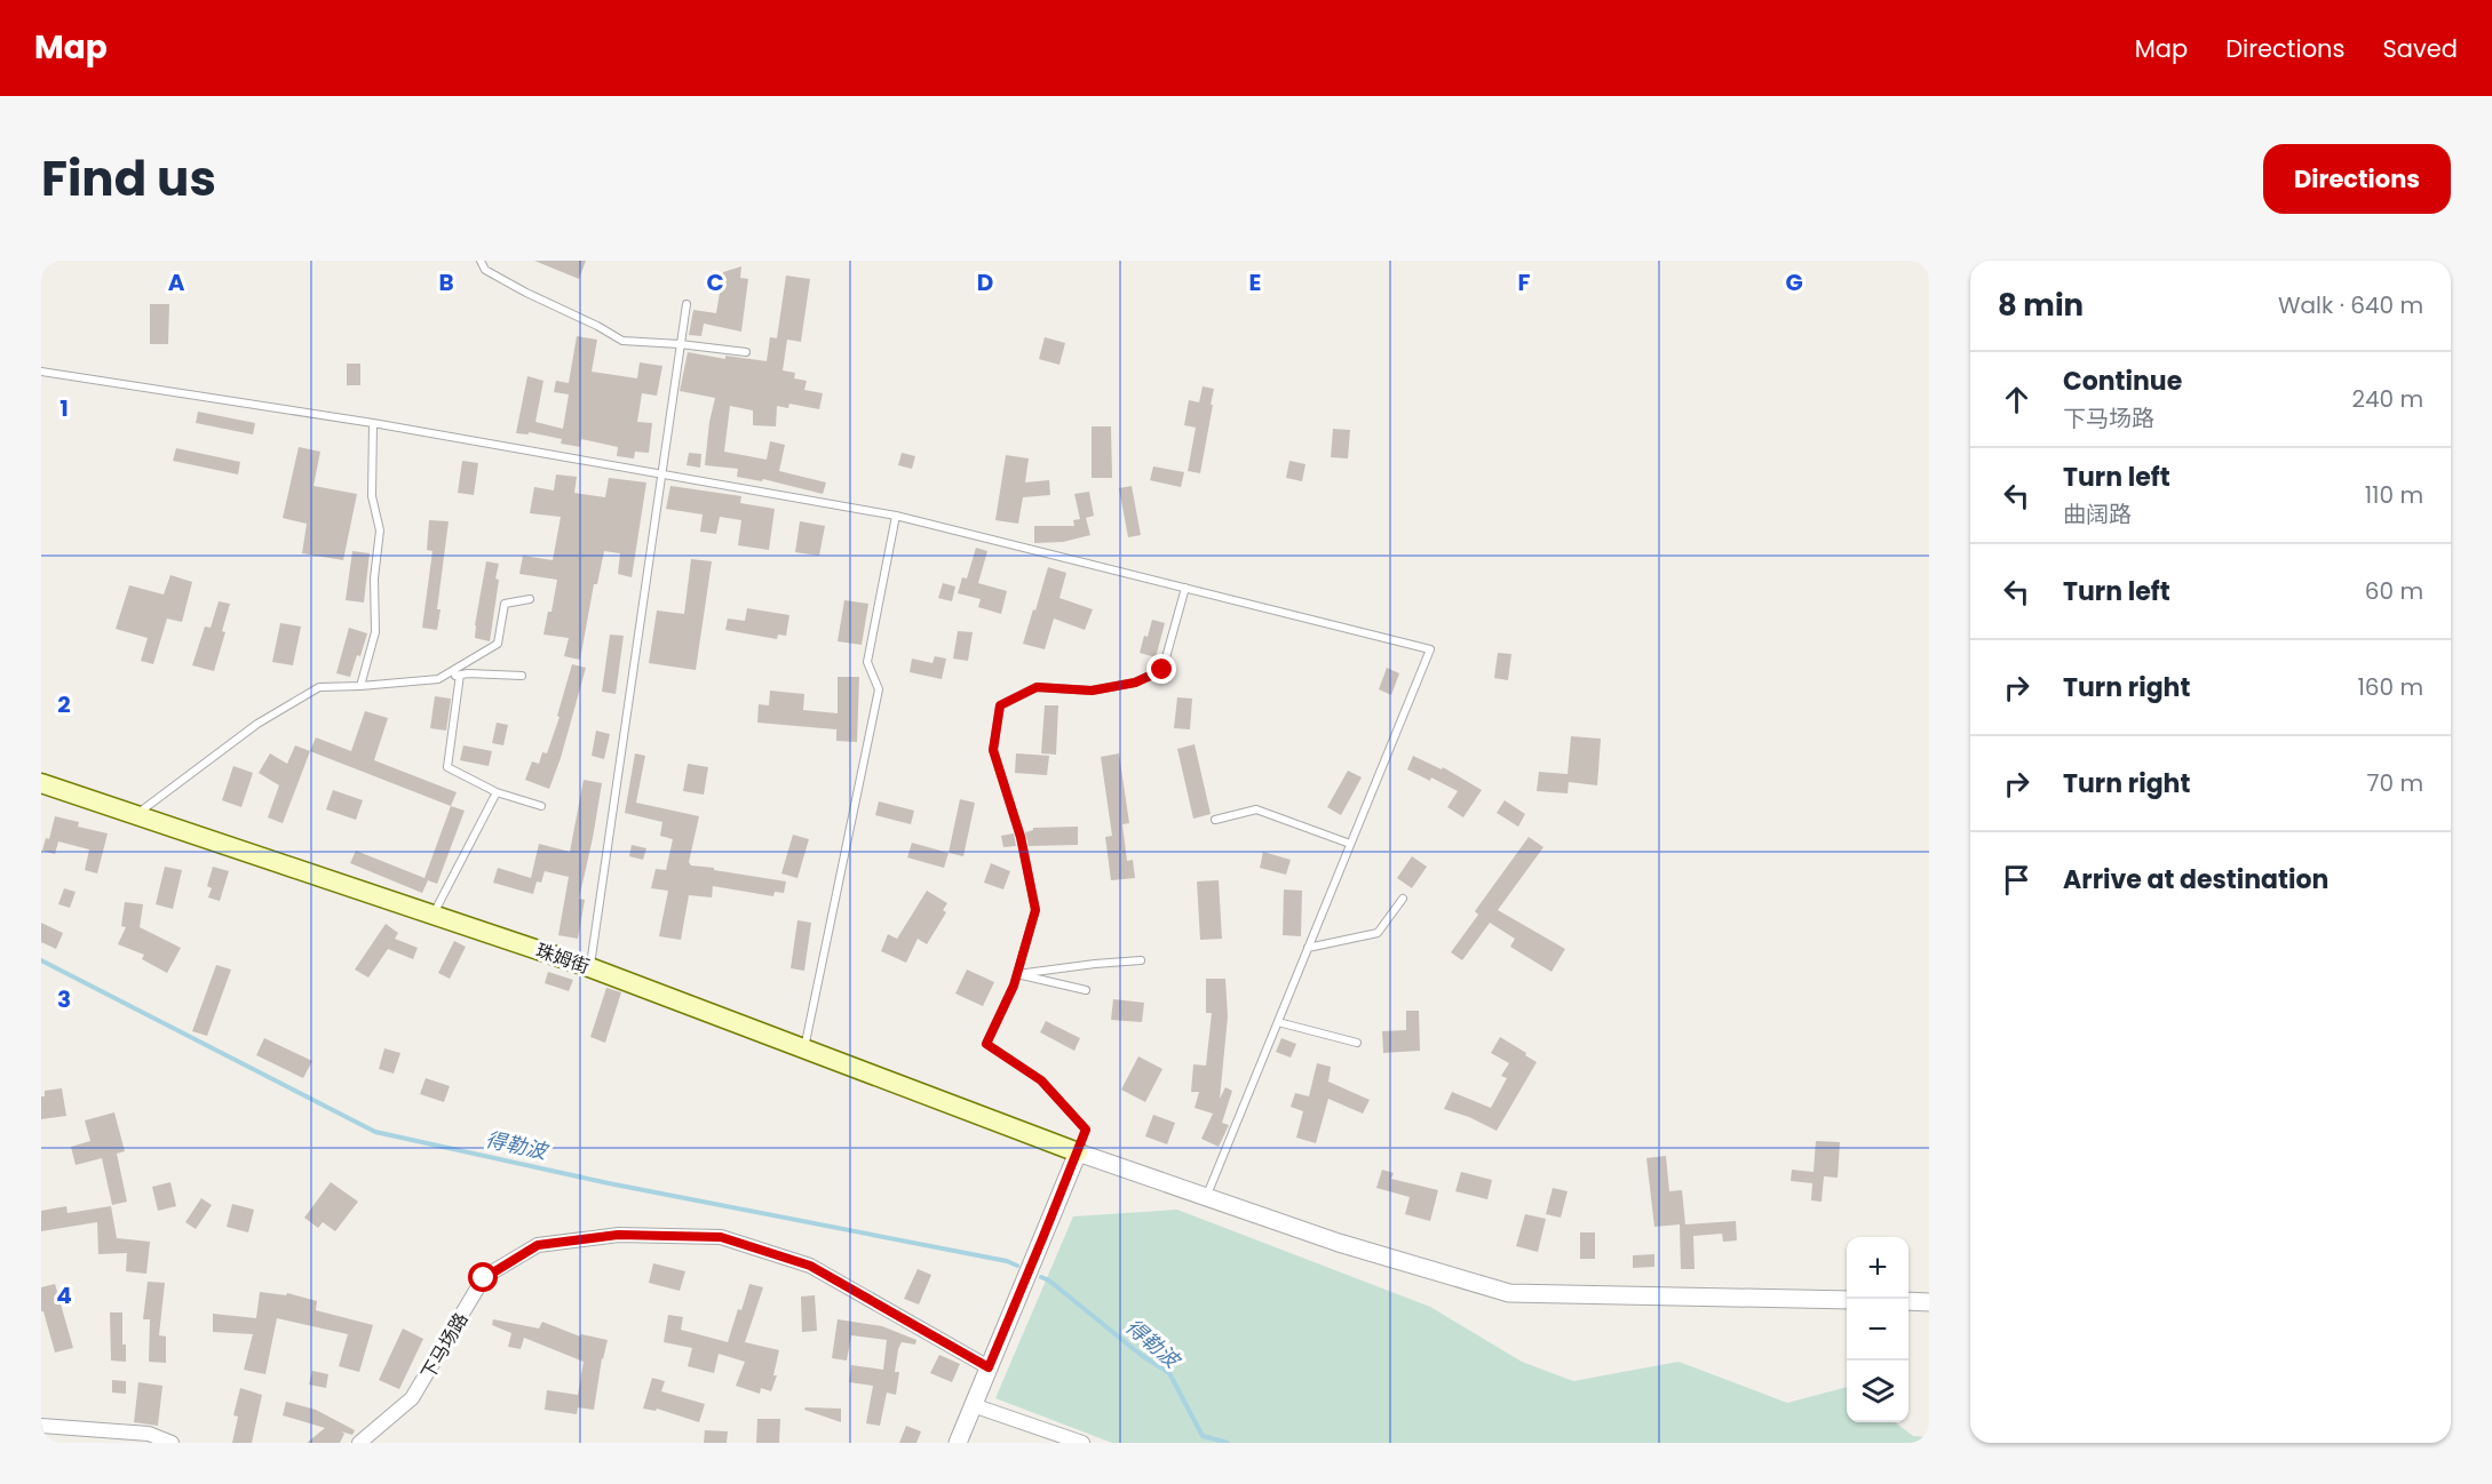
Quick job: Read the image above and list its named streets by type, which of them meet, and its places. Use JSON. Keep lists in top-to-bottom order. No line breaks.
{"streets":{"main road":["珠姆街"],"street":["下马场路"]},"water":["得勒波"],"page":{"header":"Map","nav":["Map","Directions","Saved"],"title":"Find us","buttons":"Directions","heading":["8 min","Walk · 640 m"],"list":[["Continue","下马场路","240 m"],["Turn left","曲阔路","110 m"],["Turn left","60 m"],["Turn right","160 m"],["Turn right","70 m"],"Arrive at destination"],"map_buttons":["+","−"]},"grid":{"columns":["A","B","C","D","E","F","G"],"rows":["1","2","3","4"]}}
